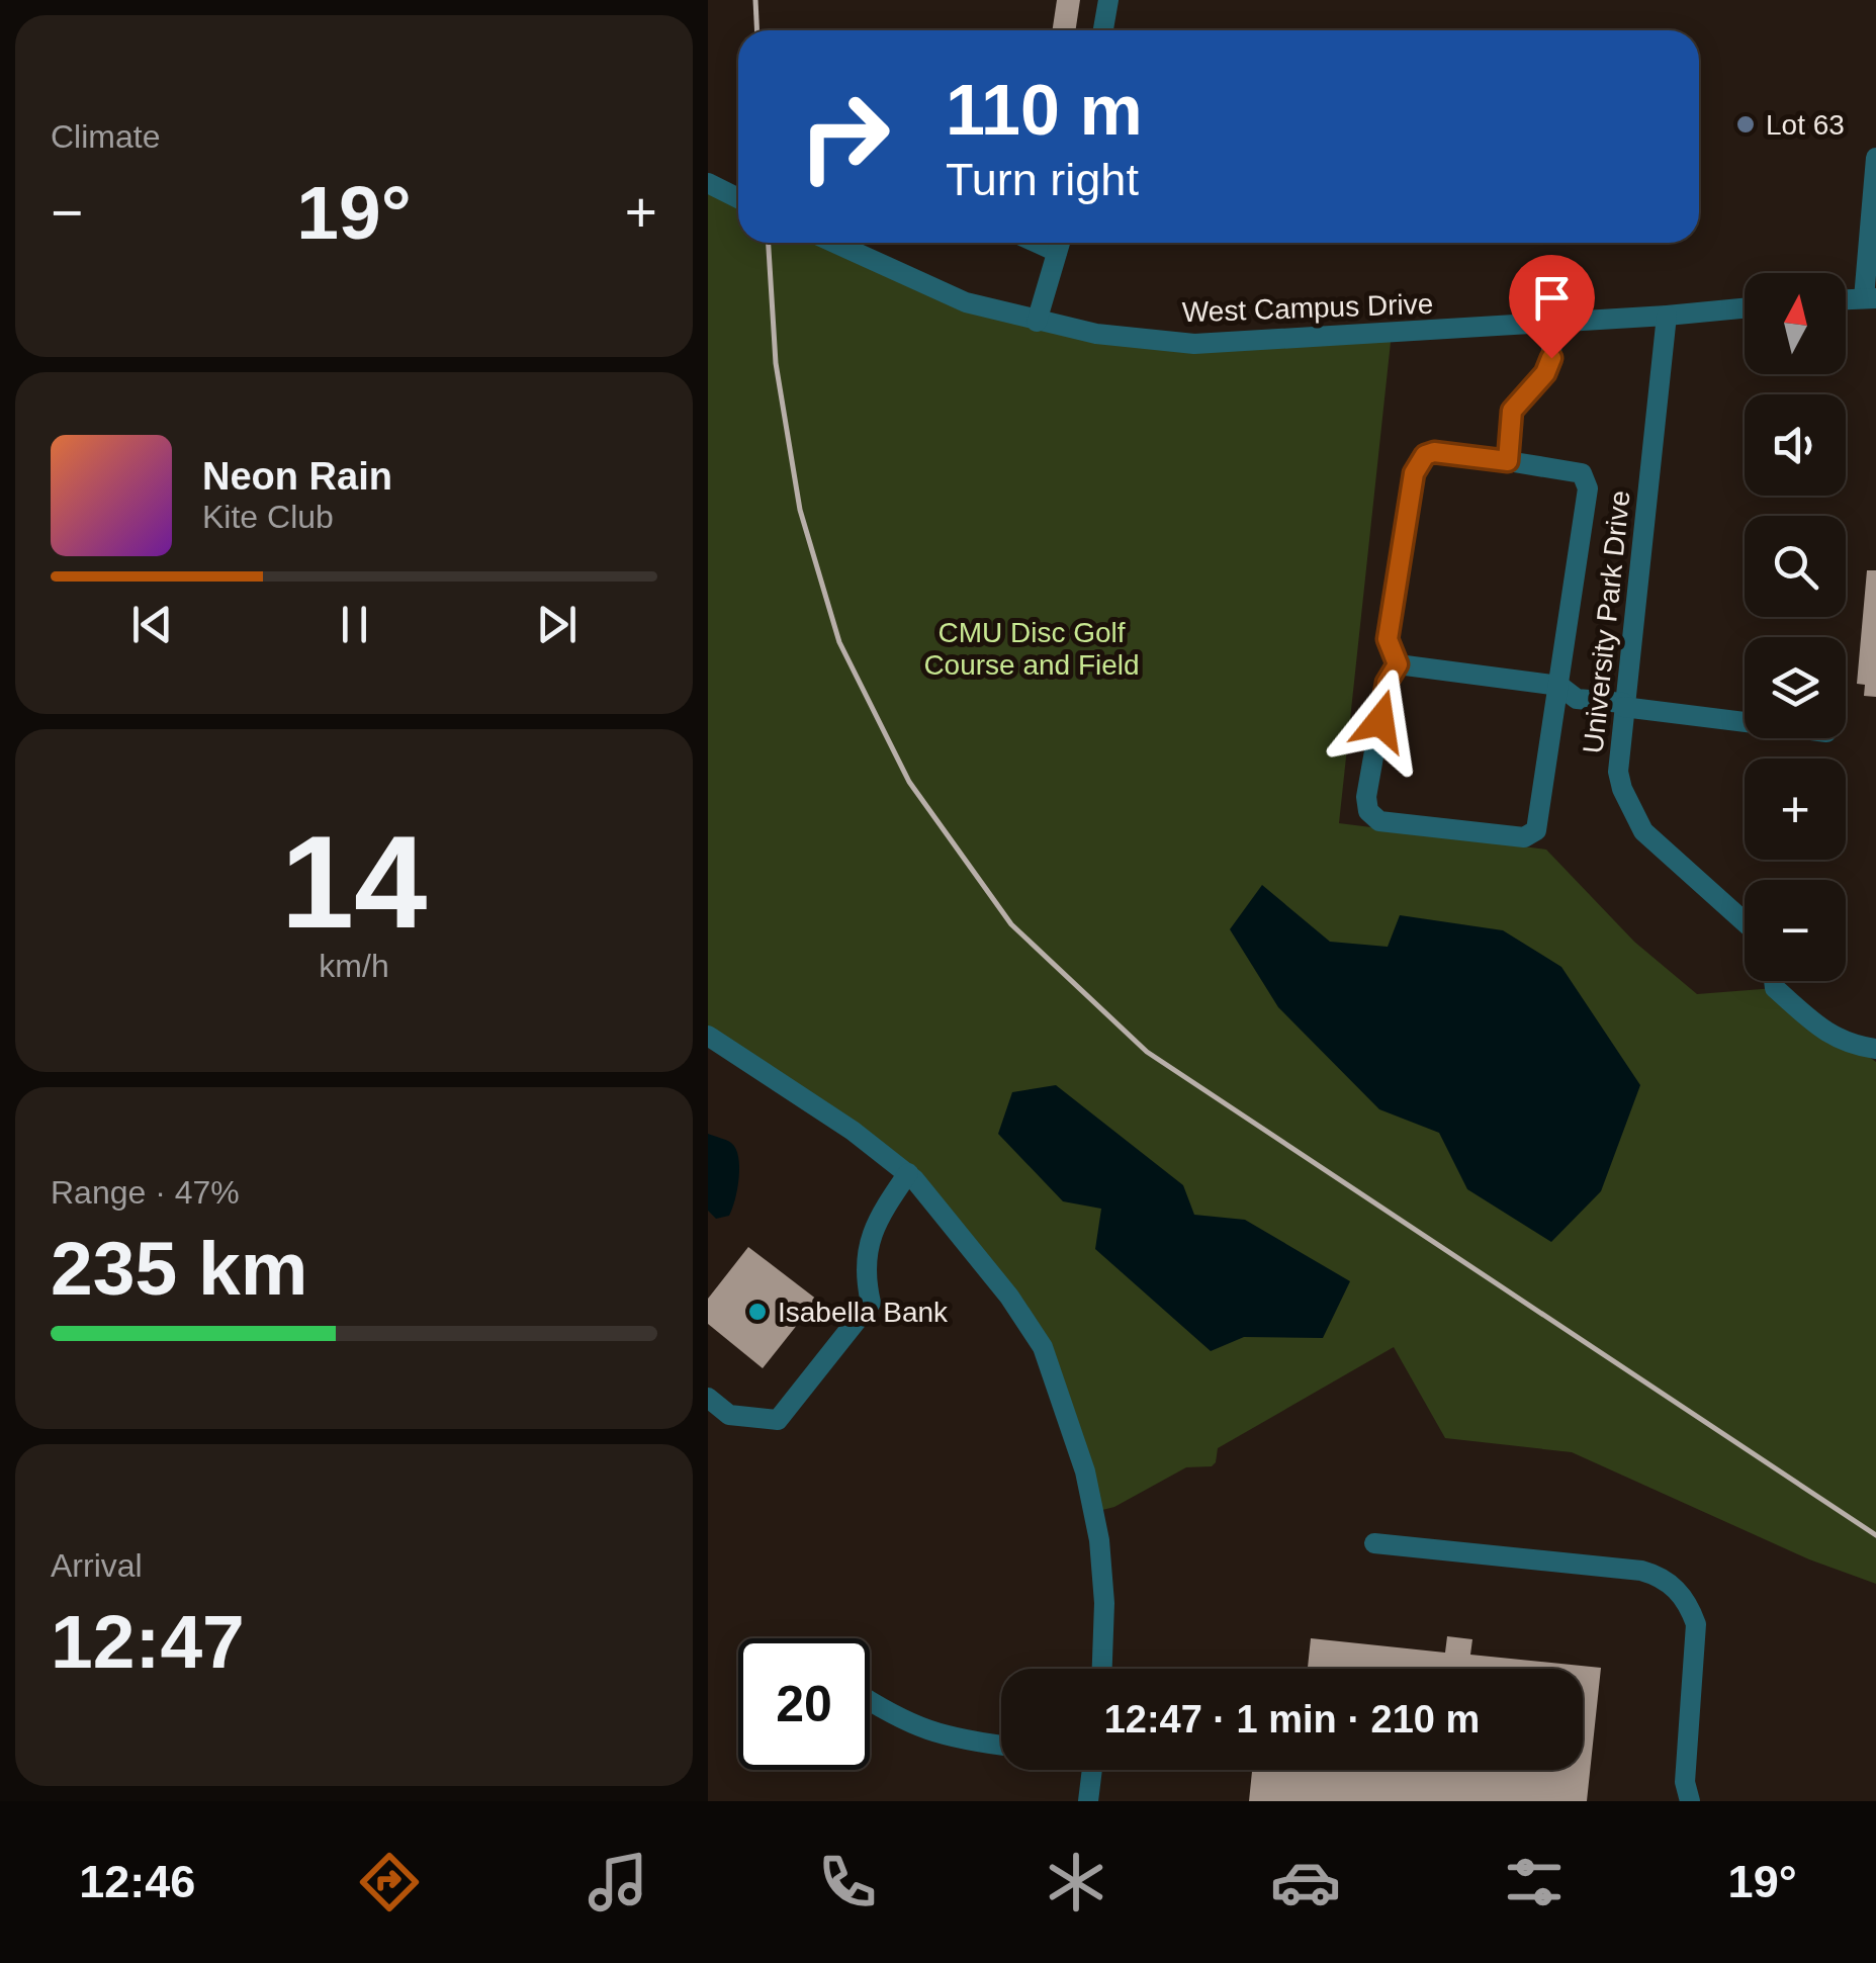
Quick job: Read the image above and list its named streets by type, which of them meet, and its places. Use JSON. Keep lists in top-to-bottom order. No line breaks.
{"streets":{"street":["West Campus Drive","University Park Drive"]},"crossings":[["West Campus Drive","University Park Drive"]],"parks":["CMU Disc Golf Course and Field"],"places":["Lot 63","Isabella Bank"],"north":"top","page":{"tile":["Climate",["14","km/h"],["Range · 47%","235 km"],["Arrival","12:47"]],"turn":["110 m","Turn right"],"heat":["−","19°","+"],"map_buttons":["+","−"],"song":["Neon Rain","Kite Club"],"limit":"20","trip":"12:47 · 1 min · 210 m","tabs":["12:46","19°"]}}
